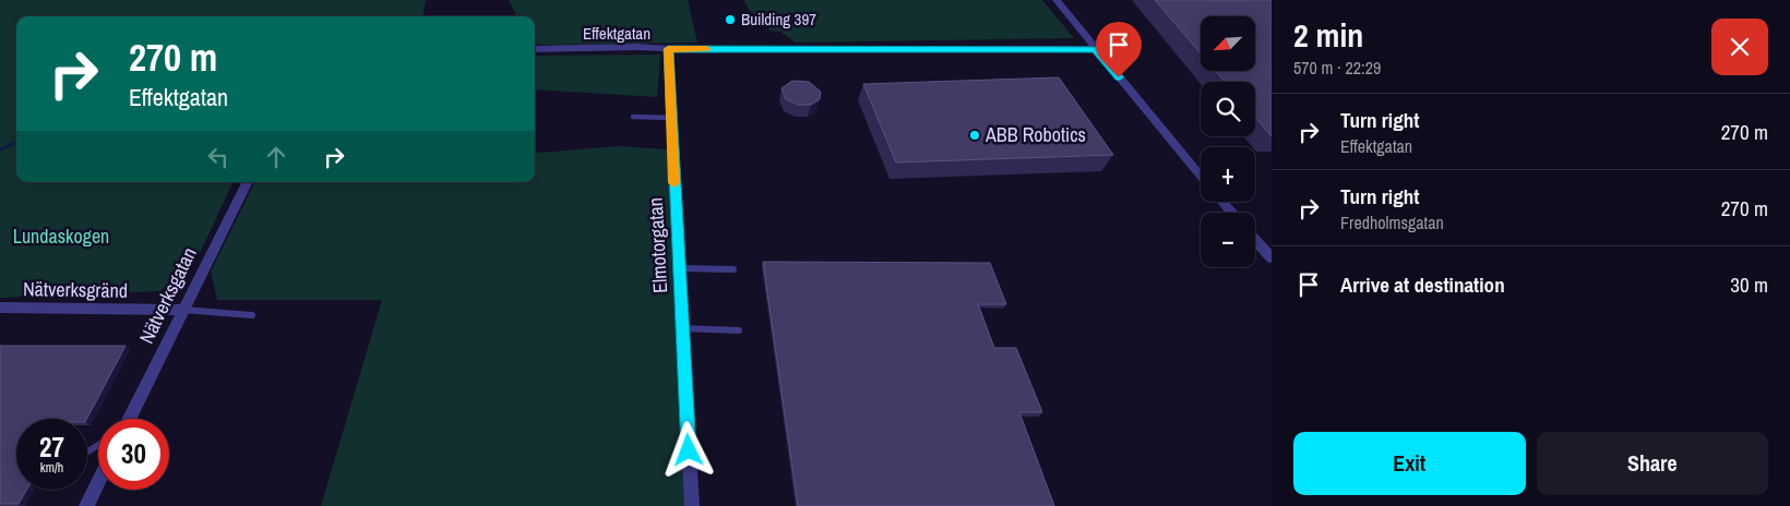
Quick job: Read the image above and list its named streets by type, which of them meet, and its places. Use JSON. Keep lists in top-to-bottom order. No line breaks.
{"streets":{"street":["Effektgatan","Elmotorgatan","Nätverksgränd","Nätverksgatan"]},"crossings":[["Effektgatan","Elmotorgatan"],["Nätverksgränd","Nätverksgatan"]],"parks":["Lundaskogen"],"places":["Building 397","ABB Robotics"],"north":"bottom left","page":{"heading":["2 min","570 m · 22:29"],"map_buttons":["+","−"],"turn":["270 m","Effektgatan"],"list":[{"name":"Turn right","note":"Effektgatan","value":"270 m"},{"name":"Turn right","note":"Fredholmsgatan","value":"270 m"},{"name":"Arrive at destination","value":"30 m"}],"speed":"27 km/h","limit":"30","buttons":["Exit","Share"]}}
